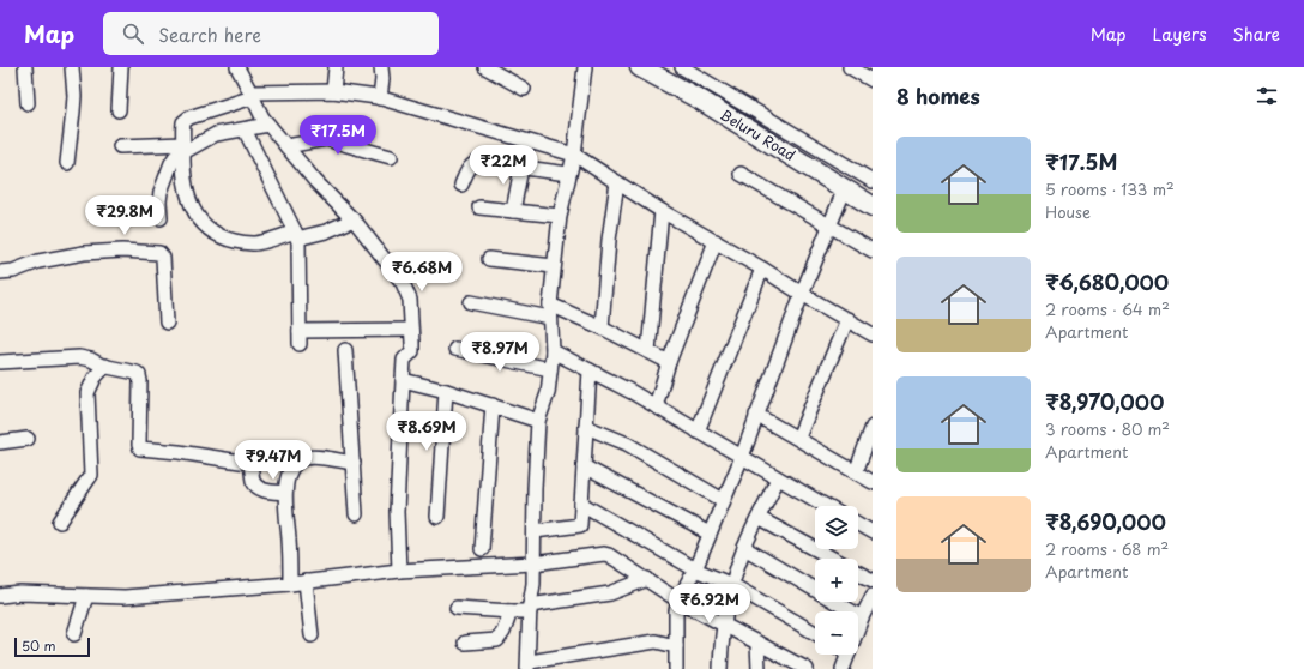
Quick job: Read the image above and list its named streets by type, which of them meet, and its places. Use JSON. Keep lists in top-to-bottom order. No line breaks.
{"streets":{"highway":["Beluru Road"]},"scale_bar":"50 m","page":{"header":"Map","search":"Search here","nav":["Map","Layers","Share"],"heading":"8 homes","price":["₹17.5M","₹22M","₹29.8M","₹6.68M","₹8.97M","₹8.69M","₹9.47M","₹6.92M"],"list":[{"name":"₹17.5M","note":"5 rooms · 133 m² · House"},{"name":"₹6,680,000","note":"2 rooms · 64 m² · Apartment"},{"name":"₹8,970,000","note":"3 rooms · 80 m² · Apartment"},{"name":"₹8,690,000","note":"2 rooms · 68 m² · Apartment"}],"map_buttons":["+","−"],"scale":"50 m"}}
